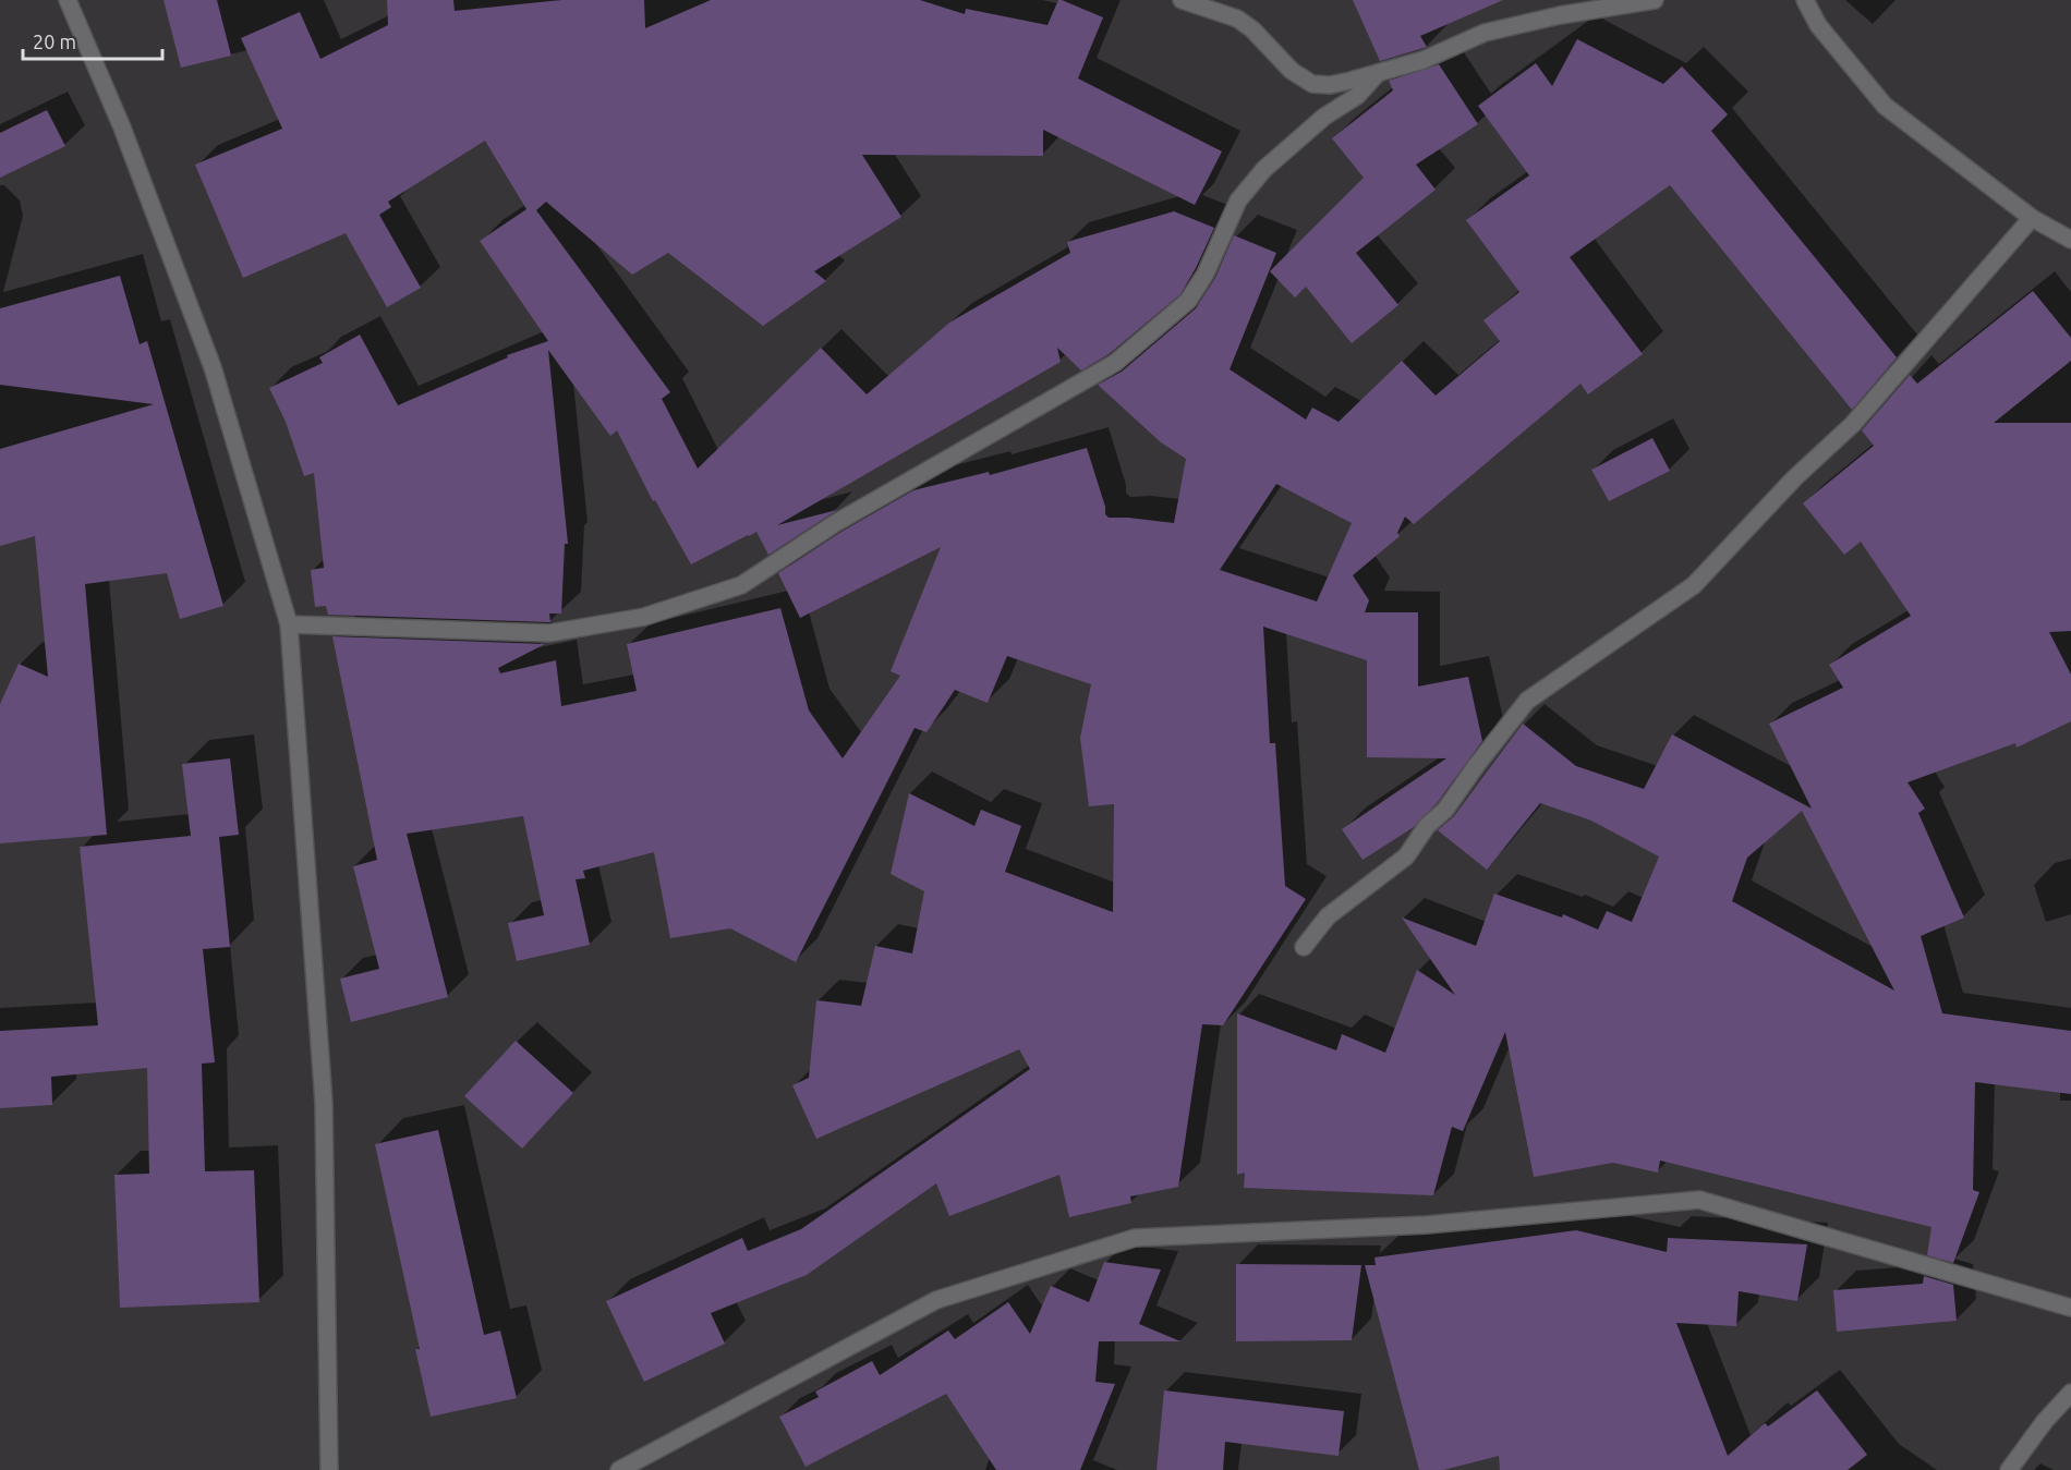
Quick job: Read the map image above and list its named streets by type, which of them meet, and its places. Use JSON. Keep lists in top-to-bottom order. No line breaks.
{"scale_bar":"20 m"}
